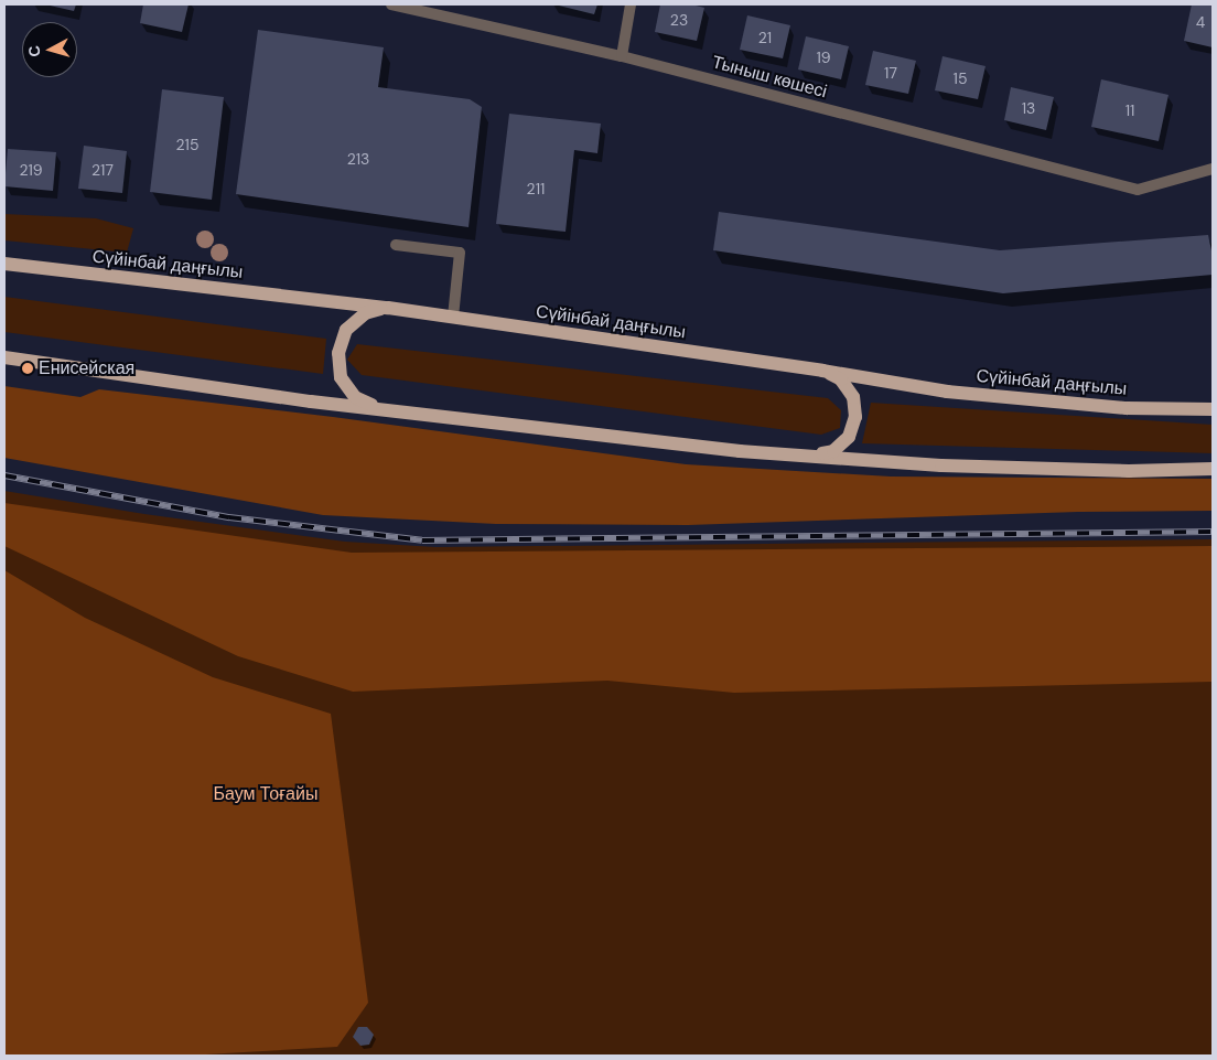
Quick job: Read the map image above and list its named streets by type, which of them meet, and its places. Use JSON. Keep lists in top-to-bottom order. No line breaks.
{"streets":{"main road":["Сүйінбай даңғылы"],"street":["Тыныш көшесі"]},"parks":["Баум Тоғайы"],"places":["Енисейская"],"house_numbers":["23","4","21","19","17","15","13","11","215","213","219","217","211"],"north":"left"}
